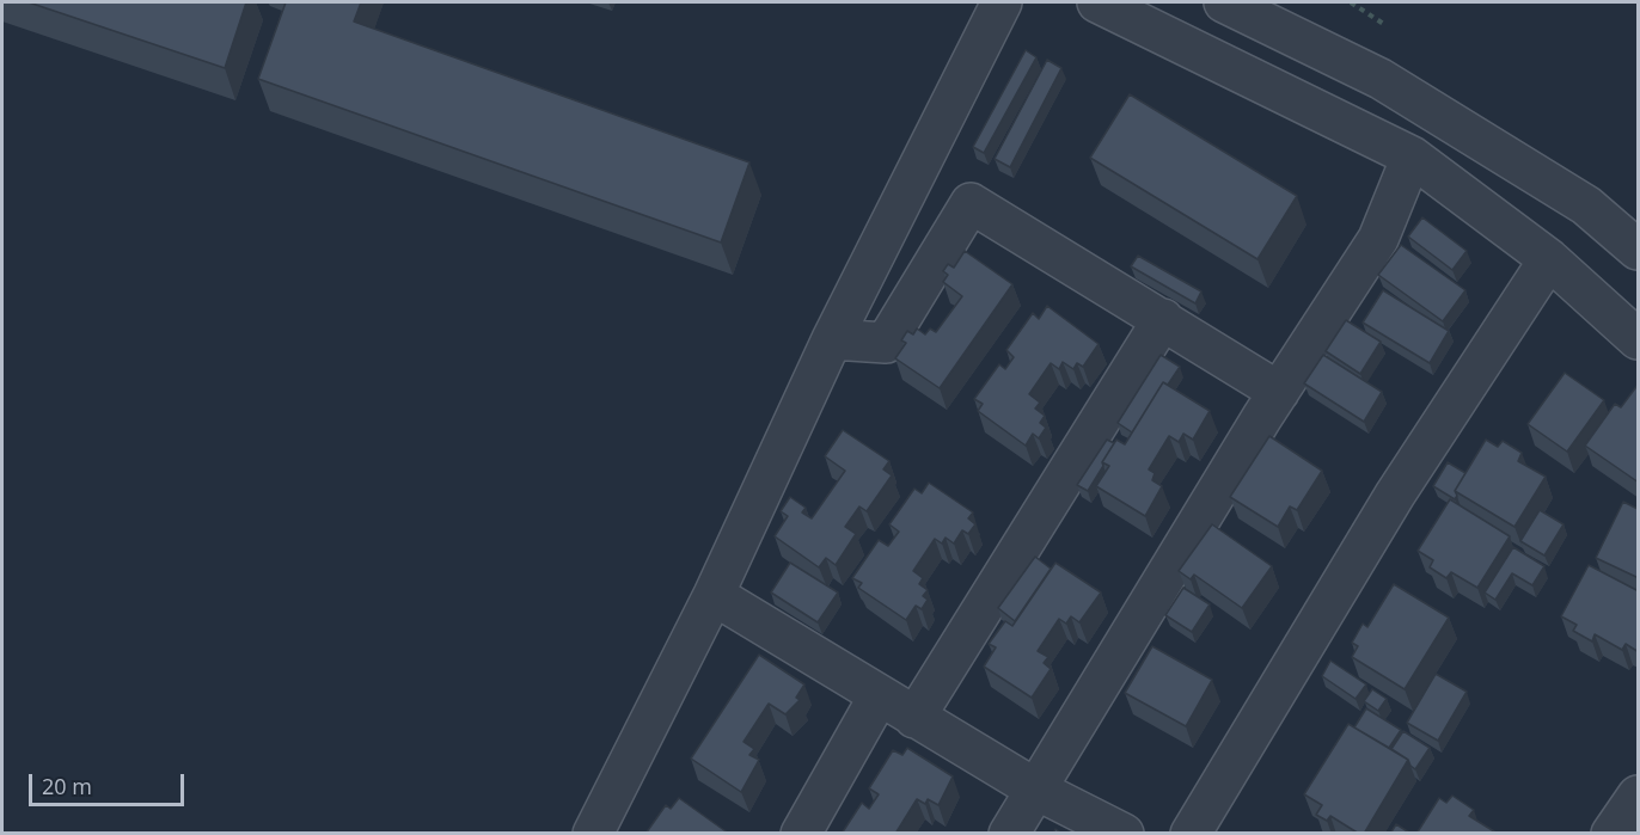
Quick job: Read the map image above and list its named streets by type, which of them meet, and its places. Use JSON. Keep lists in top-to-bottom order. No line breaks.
{"scale_bar":"20 m"}
